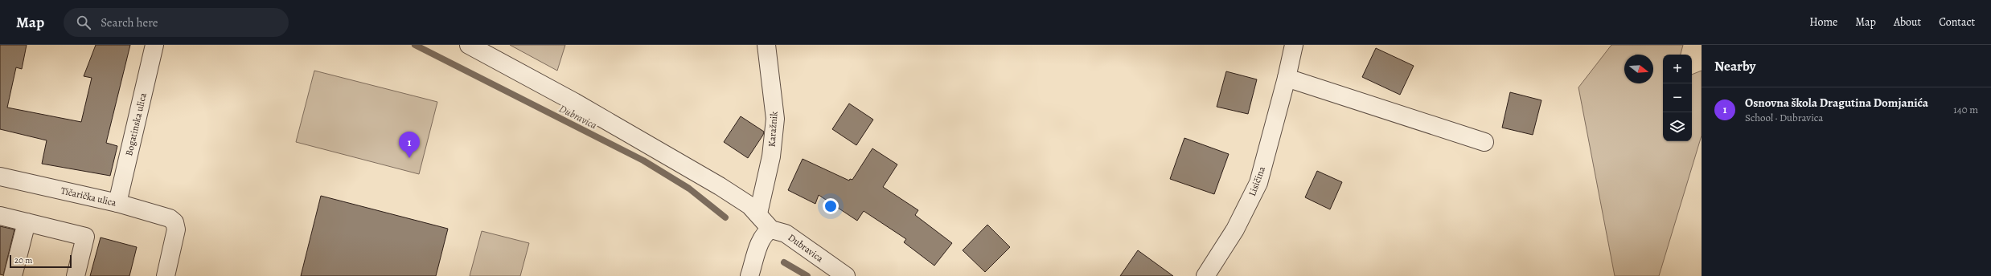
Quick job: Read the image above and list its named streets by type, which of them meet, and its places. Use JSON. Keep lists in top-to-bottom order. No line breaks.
{"streets":{"street":["Bogatinska ulica","Karažnik","Lisičina","Tičarička ulica","Dubravica"]},"crossings":[["Bogatinska ulica","Tičarička ulica"]],"water":["Dubravica"],"scale_bar":"20 m","north":"right","page":{"header":"Map","search":"Search here","nav":["Home","Map","About","Contact"],"heading":"Nearby","map_buttons":["+","−"],"list":[{"mark":"1","name":"Osnovna škola Dragutina Domjanića","note":"School · Dubravica","value":"140 m"}],"pins":"1","scale":"20 m"}}
